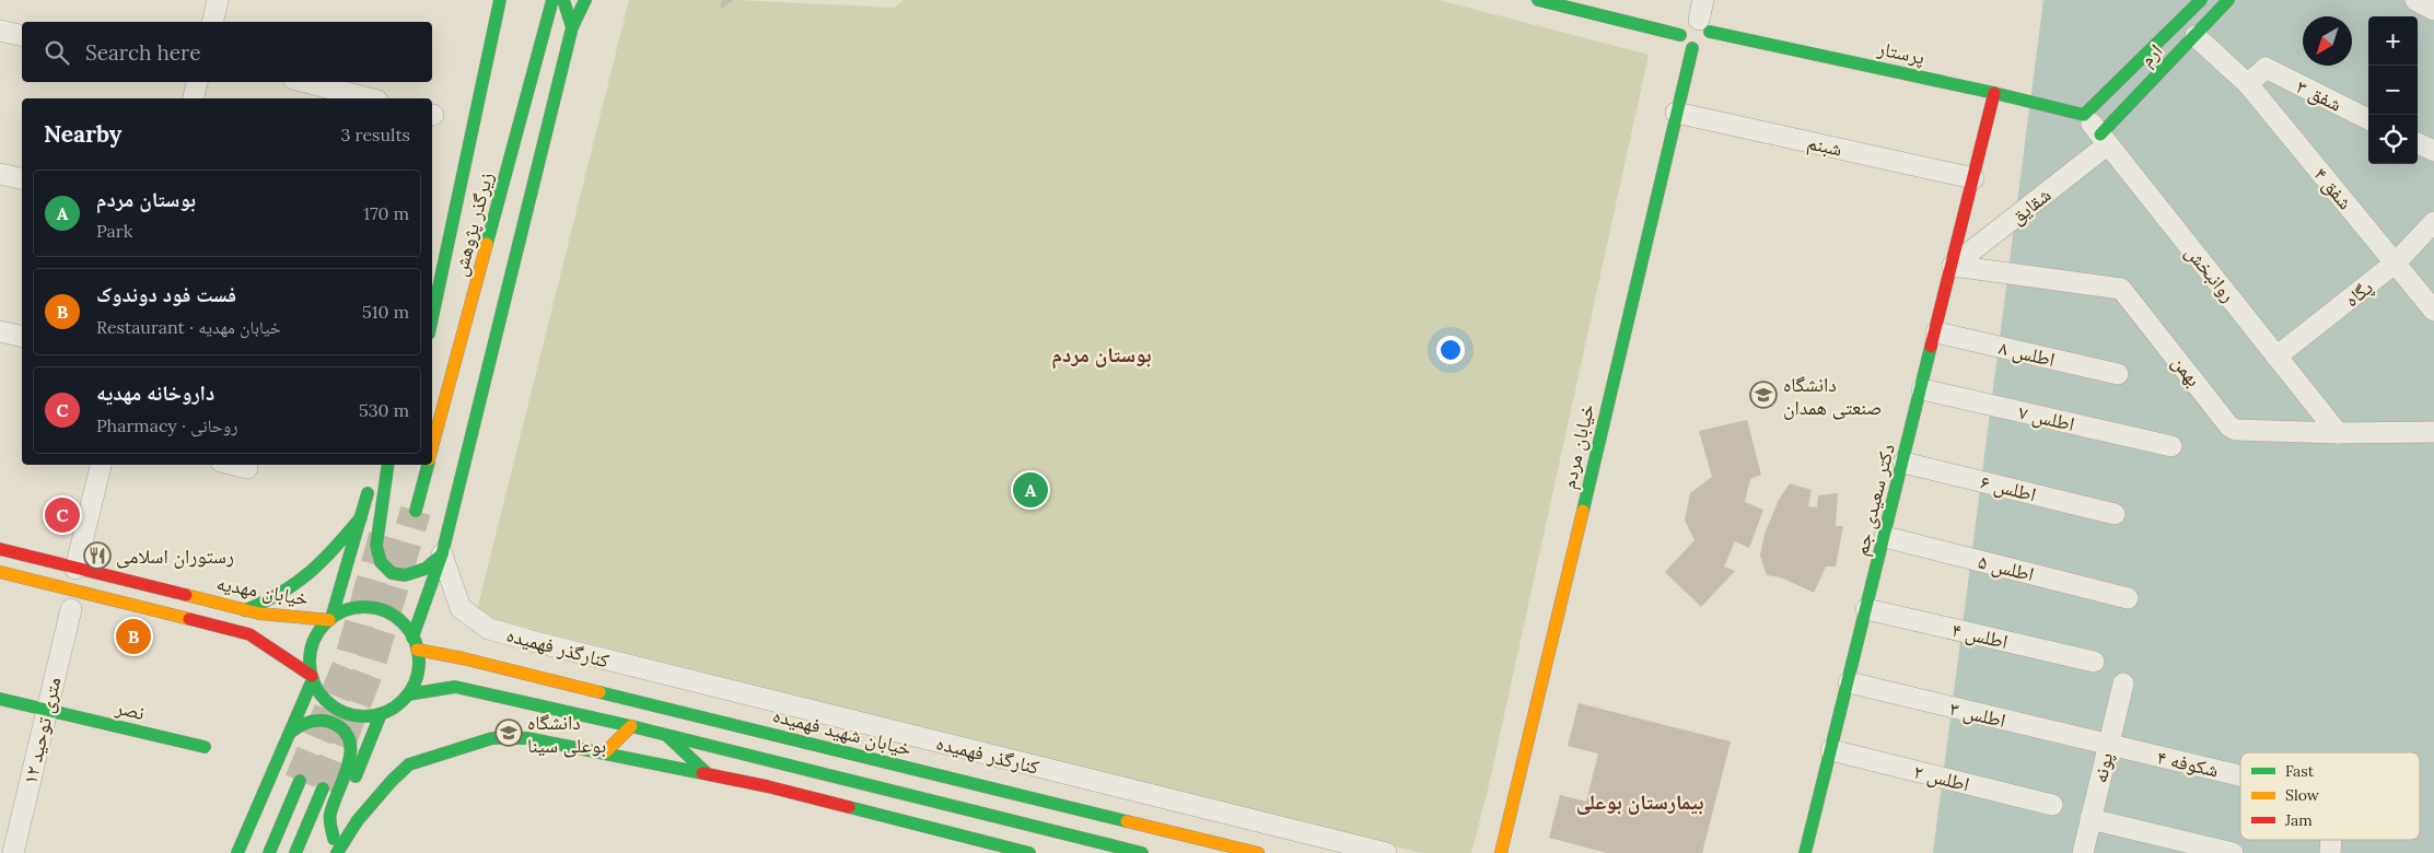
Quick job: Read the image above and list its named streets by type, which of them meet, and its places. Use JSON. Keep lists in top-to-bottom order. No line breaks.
{"streets":{"main road":["پرستار","ارم","زیرگذر پژوهش","خیابان مردم","دکتر سعیدی جم","خیابان مهدیه","نصر","خیابان شهید فهمیده"],"street":["شفق ۳","شبنم","شفق ۴","شقایق","روانبخش","پگاه","اطلس ۸","بهمن","اطلس ۷","اطلس ۶","اطلس ۵","اطلس ۴","کنارگذر فهمیده","اطلس ۳","۱۲ متری توحید","شکوفه ۴","پونه","اطلس ۲"]},"crossings":[["پرستار","ارم"],["پرستار","روانبخش"],["پرستار","خیابان مردم"],["پرستار","دکتر سعیدی جم"],["ارم","شفق ۴"],["ارم","شقایق"],["ارم","روانبخش"],["شفق ۳","شفق ۴"],["شبنم","خیابان مردم"],["شبنم","دکتر سعیدی جم"],["شفق ۴","پگاه"],["شقایق","روانبخش"],["شقایق","بهمن"],["شقایق","دکتر سعیدی جم"],["روانبخش","پگاه"],["روانبخش","بهمن"],["اطلس ۸","دکتر سعیدی جم"],["بهمن","دکتر سعیدی جم"],["اطلس ۷","دکتر سعیدی جم"],["اطلس ۶","دکتر سعیدی جم"],["دکتر سعیدی جم","اطلس ۵"],["دکتر سعیدی جم","اطلس ۴"],["دکتر سعیدی جم","اطلس ۳"],["دکتر سعیدی جم","اطلس ۲"],["خیابان مهدیه","خیابان شهید فهمیده"],["نصر","۱۲ متری توحید"],["اطلس ۳","شکوفه ۴"],["اطلس ۳","پونه"],["شکوفه ۴","پونه"]],"districts":["بوستان مردم","بیمارستان بوعلی"],"places":{"school or university":["دانشگاه صنعتی همدان","دانشگاه بوعلی سینا"],"restaurant":["رستوران اسلامی"]},"legend":["Fast","Slow","Jam"],"north":"bottom left","page":{"map_buttons":["+","−"],"search":"Search here","heading":["Nearby","3 results"],"list":[{"mark":"A","name":"بوستان مردم","note":"Park","value":"170 m"},{"mark":"B","name":"فست فود دوندوک","note":"Restaurant · خیابان مهدیه","value":"510 m"},{"mark":"C","name":"داروخانه مهدیه","note":"Pharmacy · روحانی","value":"530 m"}],"pins":["A","C","B"]}}
